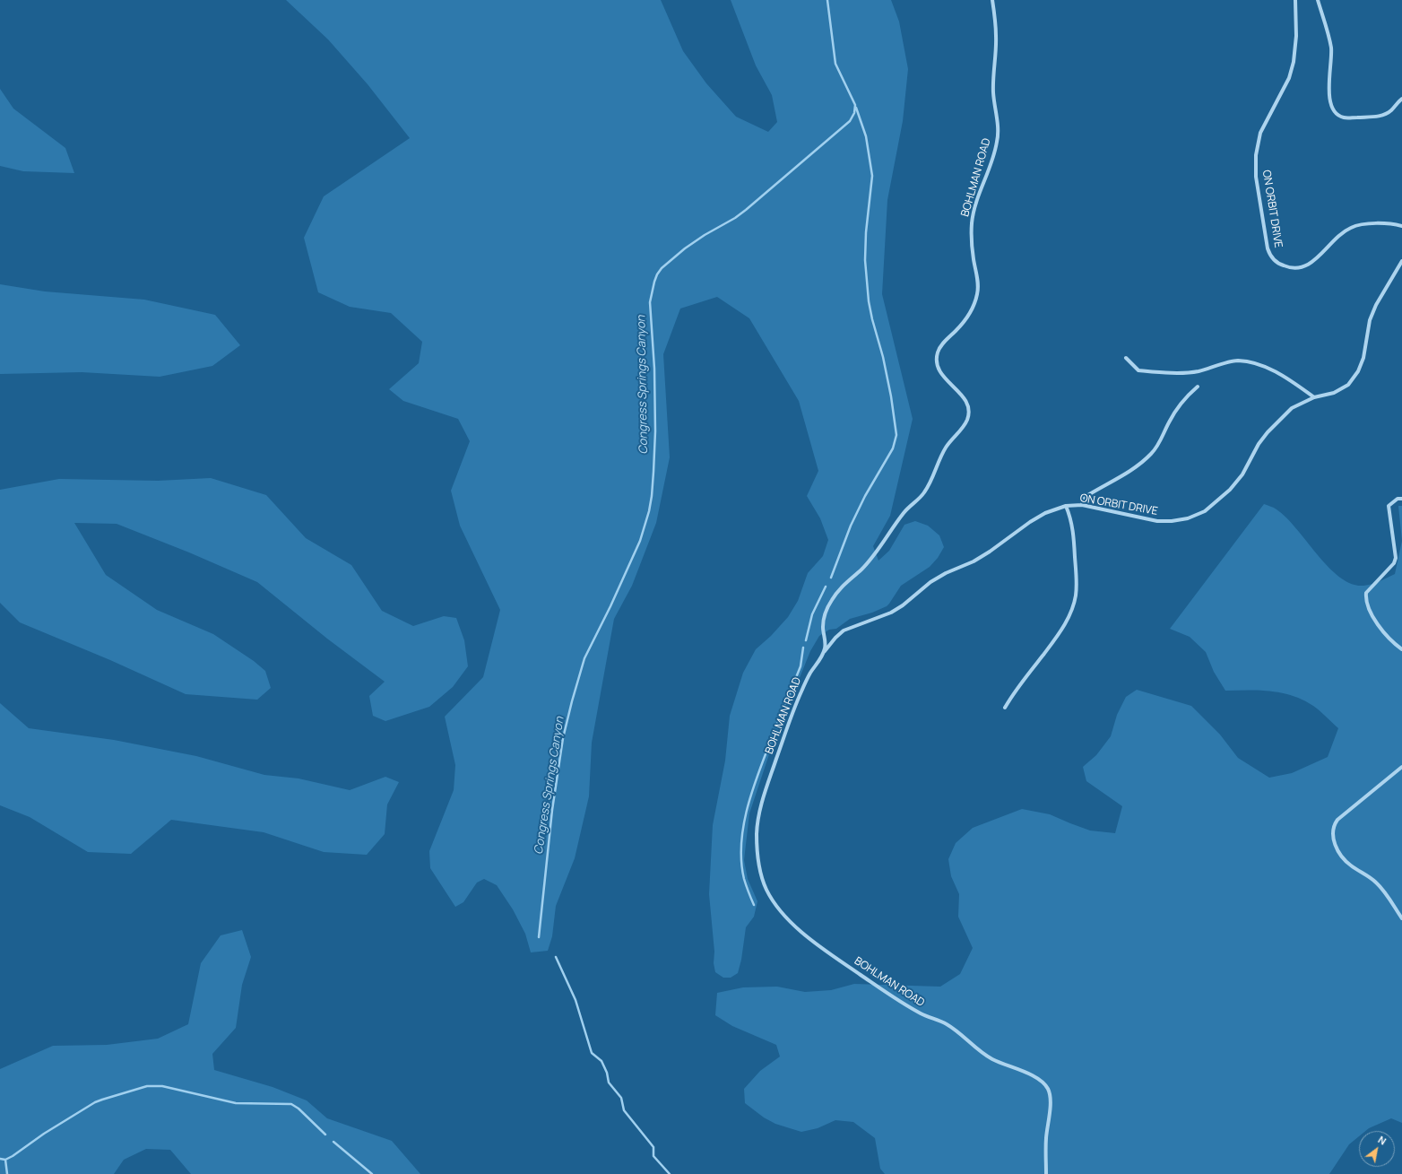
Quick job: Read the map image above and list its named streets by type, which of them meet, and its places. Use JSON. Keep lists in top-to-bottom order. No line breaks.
{"streets":{"street":["BOHLMAN ROAD","ON ORBIT DRIVE"]},"crossings":[["BOHLMAN ROAD","ON ORBIT DRIVE"]],"water":["Congress Springs Canyon"],"north":"top right"}
